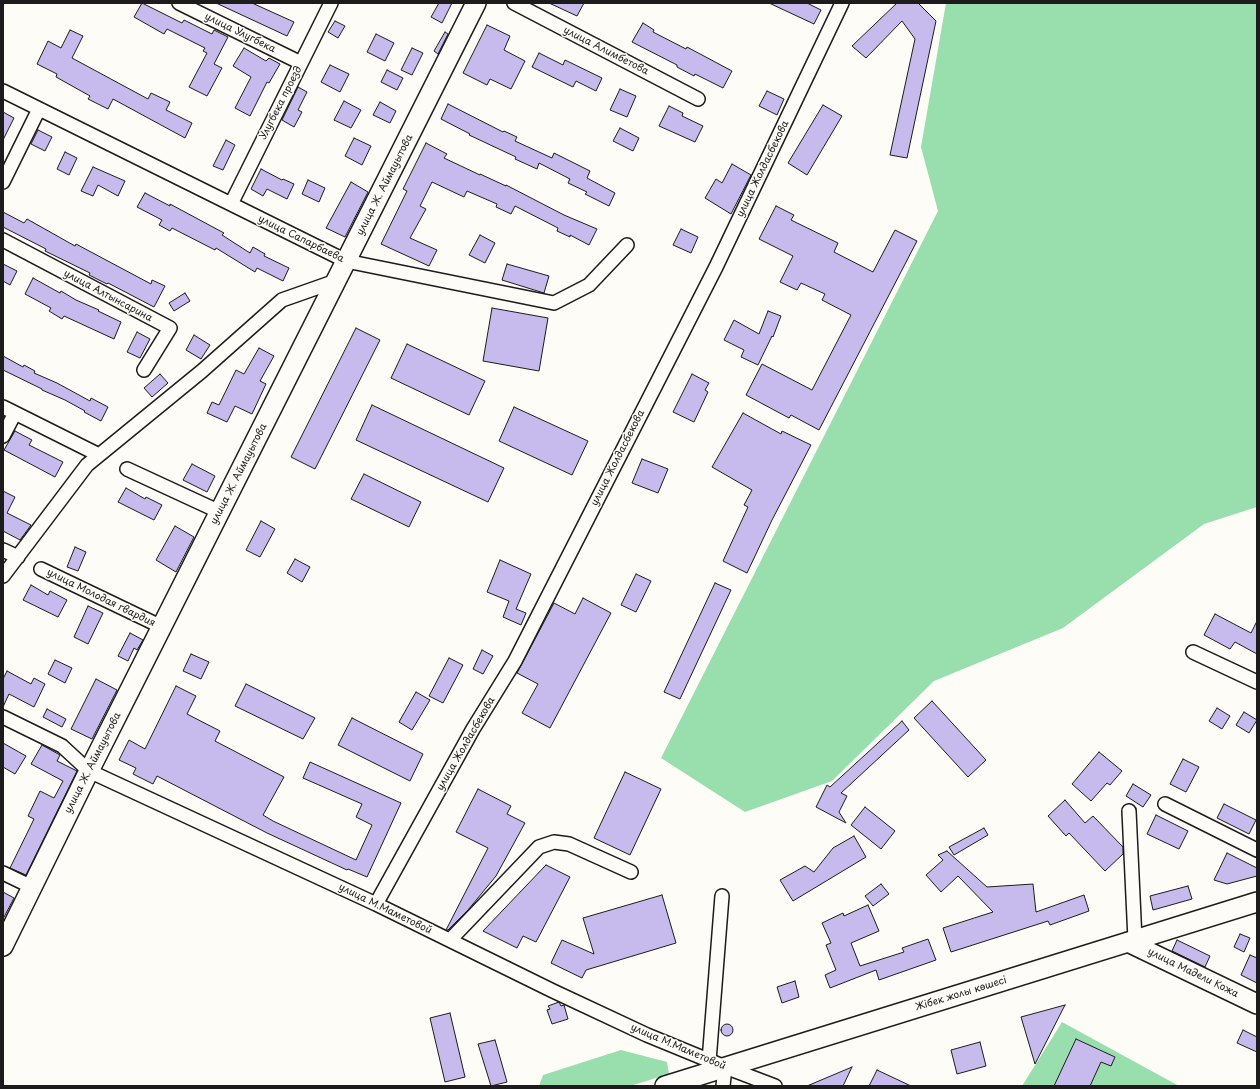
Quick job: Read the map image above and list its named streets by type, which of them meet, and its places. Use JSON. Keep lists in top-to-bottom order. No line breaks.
{"streets":{"street":["улица Улугбека","улица Алимбетова","Улугбека проезд","улица Жолдасбекова","улица Ж. Аймауытова","улица Сапарбаева","улица Алтынсарина","улица Молодая гвардия","улица М.Маметовой","улица Мадели Кожа","Жібек жолы көшесі"]},"crossings":[["улица Улугбека","Улугбека проезд"],["Улугбека проезд","улица Сапарбаева"],["улица Жолдасбекова","улица М.Маметовой"],["улица Ж. Аймауытова","улица Сапарбаева"],["улица Ж. Аймауытова","улица Молодая гвардия"],["улица Ж. Аймауытова","улица М.Маметовой"],["улица М.Маметовой","Жібек жолы көшесі"],["улица Мадели Кожа","Жібек жолы көшесі"]]}
